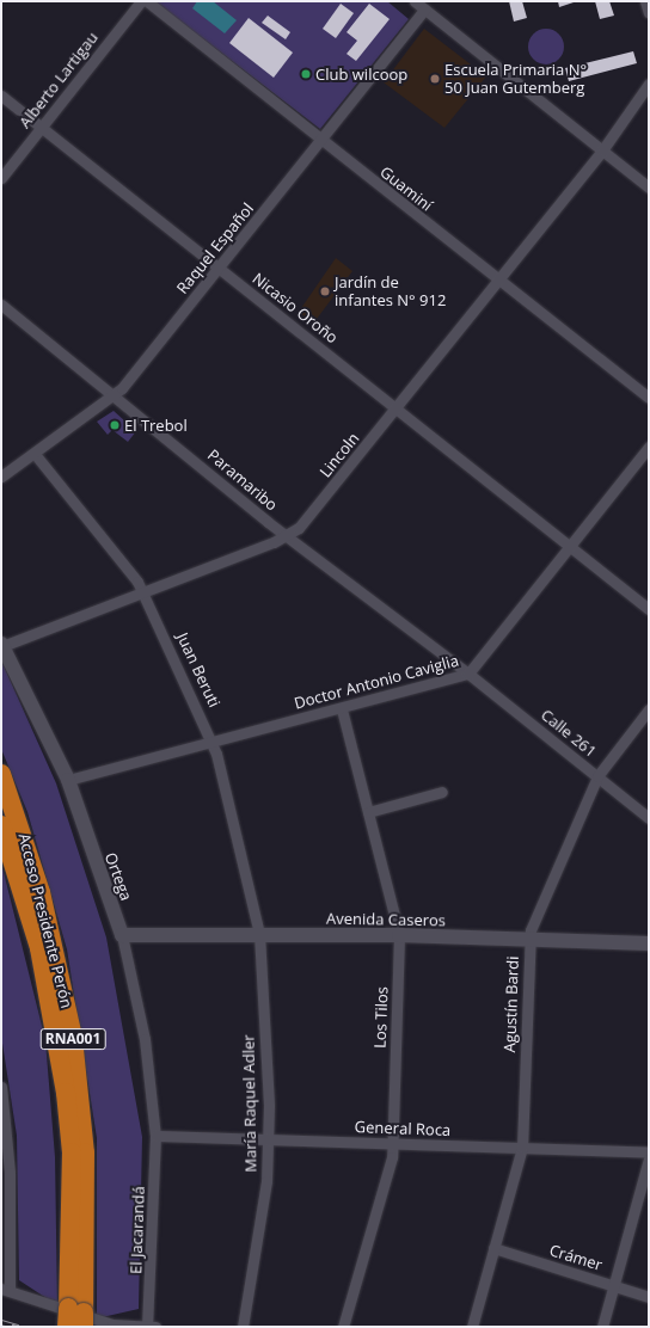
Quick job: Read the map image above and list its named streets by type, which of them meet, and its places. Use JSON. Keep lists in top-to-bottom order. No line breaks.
{"streets":{"highway":["Acceso Presidente Perón","RNA001"],"street":["Alberto Lartigau","Guaminí","Raquel Español","Nicasio Oroño","Lincoln","Paramaribo","Juan Beruti","Doctor Antonio Caviglia","Calle 261","Ortega","Avenida Caseros","Agustín Bardi","Los Tilos","María Raquel Adler","General Roca","El Jacarandá","Crámer"]},"crossings":[["Alberto Lartigau","Nicasio Oroño"],["Guaminí","Raquel Español"],["Guaminí","Lincoln"],["Raquel Español","Nicasio Oroño"],["Raquel Español","Paramaribo"],["Raquel Español","Juan Beruti"],["Nicasio Oroño","Lincoln"],["Nicasio Oroño","Doctor Antonio Caviglia"],["Lincoln","Paramaribo"],["Lincoln","Juan Beruti"],["Lincoln","Ortega"],["Paramaribo","Doctor Antonio Caviglia"],["Paramaribo","Calle 261"],["Juan Beruti","Doctor Antonio Caviglia"],["Juan Beruti","Avenida Caseros"],["Juan Beruti","María Raquel Adler"],["Doctor Antonio Caviglia","Calle 261"],["Doctor Antonio Caviglia","Ortega"],["Doctor Antonio Caviglia","Los Tilos"],["Calle 261","Agustín Bardi"],["Ortega","Avenida Caseros"],["Ortega","General Roca"],["Ortega","El Jacarandá"],["Avenida Caseros","Agustín Bardi"],["Avenida Caseros","Los Tilos"],["Avenida Caseros","María Raquel Adler"],["Agustín Bardi","General Roca"],["Agustín Bardi","Crámer"],["Los Tilos","General Roca"],["María Raquel Adler","General Roca"],["General Roca","El Jacarandá"]],"places":["Club wilcoop","Escuela Primaria N° 50 Juan Gutemberg","Jardín de infantes N° 912","El Trebol"]}
